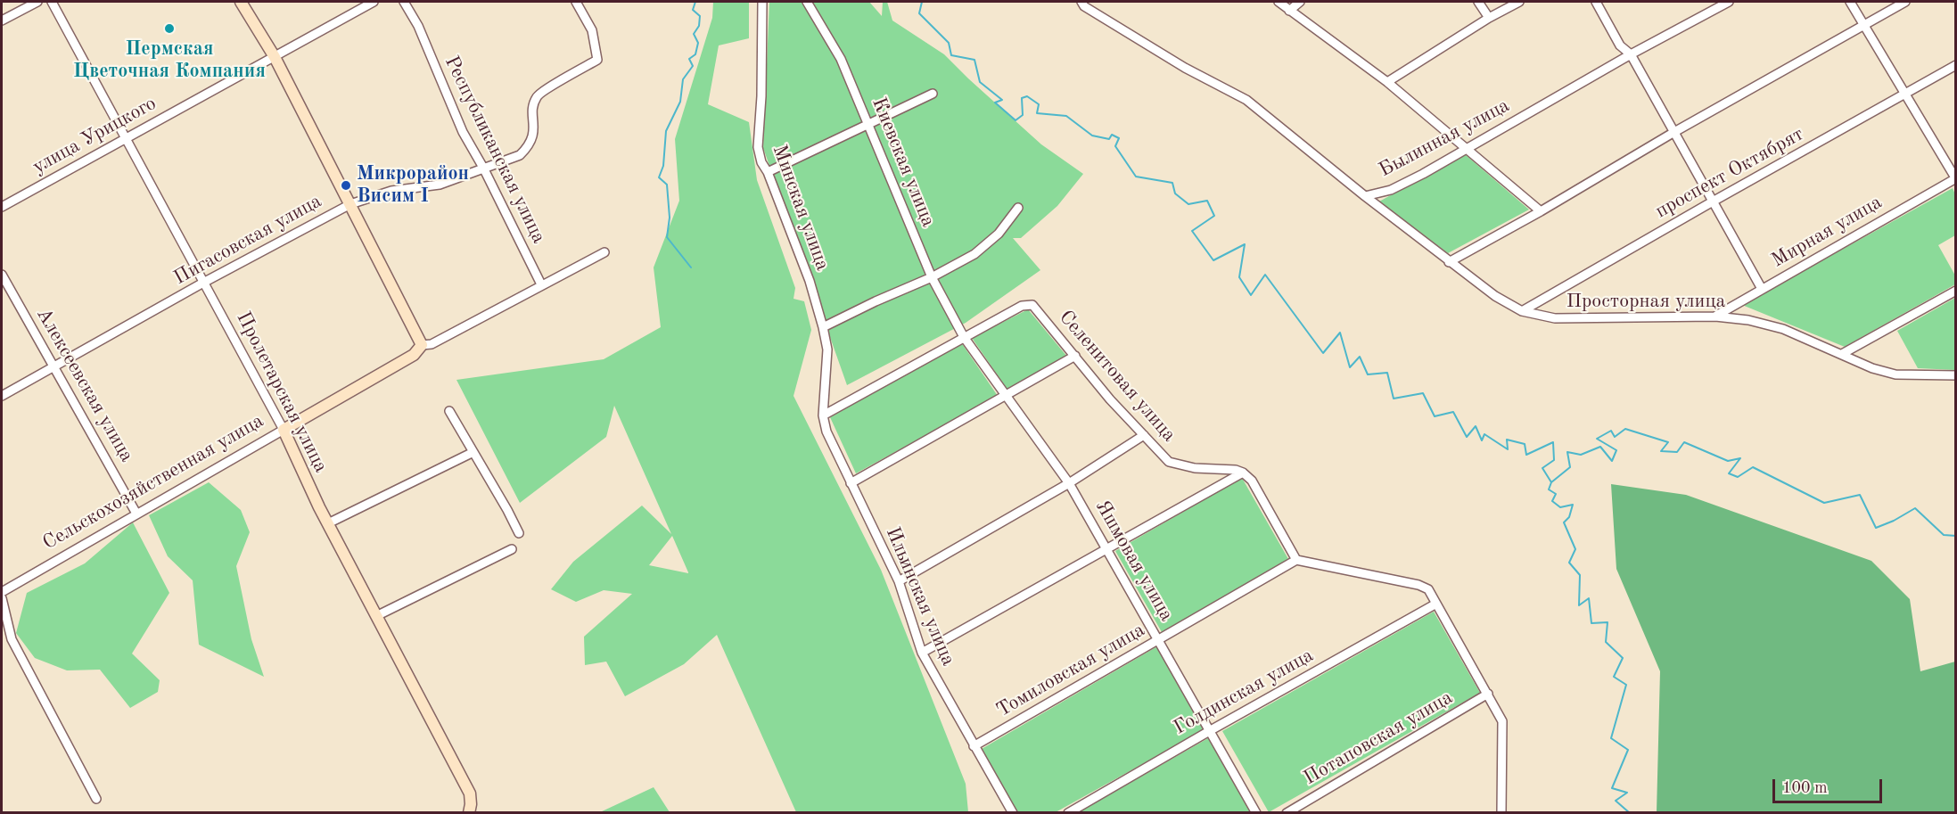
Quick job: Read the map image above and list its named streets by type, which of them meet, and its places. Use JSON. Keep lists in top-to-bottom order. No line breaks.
{"streets":{"street":["улица Урицкого","Былинная улица","Республиканская улица","Киевская улица","проспект Октябрят","Минская улица","Мирная улица","Пигасовская улица","Просторная улица","Селенитовая улица","Алексеевская улица","Пролетарская улица","Сельскохозяйственная улица","Яшмовая улица","Ильинская улица","Томиловская улица","Голдинская улица","Потаповская улица"]},"crossings":[["улица Урицкого","Пролетарская улица"],["Былинная улица","Просторная улица"],["Республиканская улица","Пигасовская улица"],["Республиканская улица","Сельскохозяйственная улица"],["Киевская улица","Селенитовая улица"],["Киевская улица","Яшмовая улица"],["проспект Октябрят","Просторная улица"],["Минская улица","Ильинская улица"],["Мирная улица","Просторная улица"],["Пигасовская улица","Алексеевская улица"],["Пигасовская улица","Пролетарская улица"],["Селенитовая улица","Яшмовая улица"],["Алексеевская улица","Сельскохозяйственная улица"],["Пролетарская улица","Сельскохозяйственная улица"],["Яшмовая улица","Томиловская улица"],["Яшмовая улица","Голдинская улица"],["Ильинская улица","Томиловская улица"]],"places":["Пермская Цветочная Компания","Микрорайон Висим I"],"scale_bar":"100 m"}
